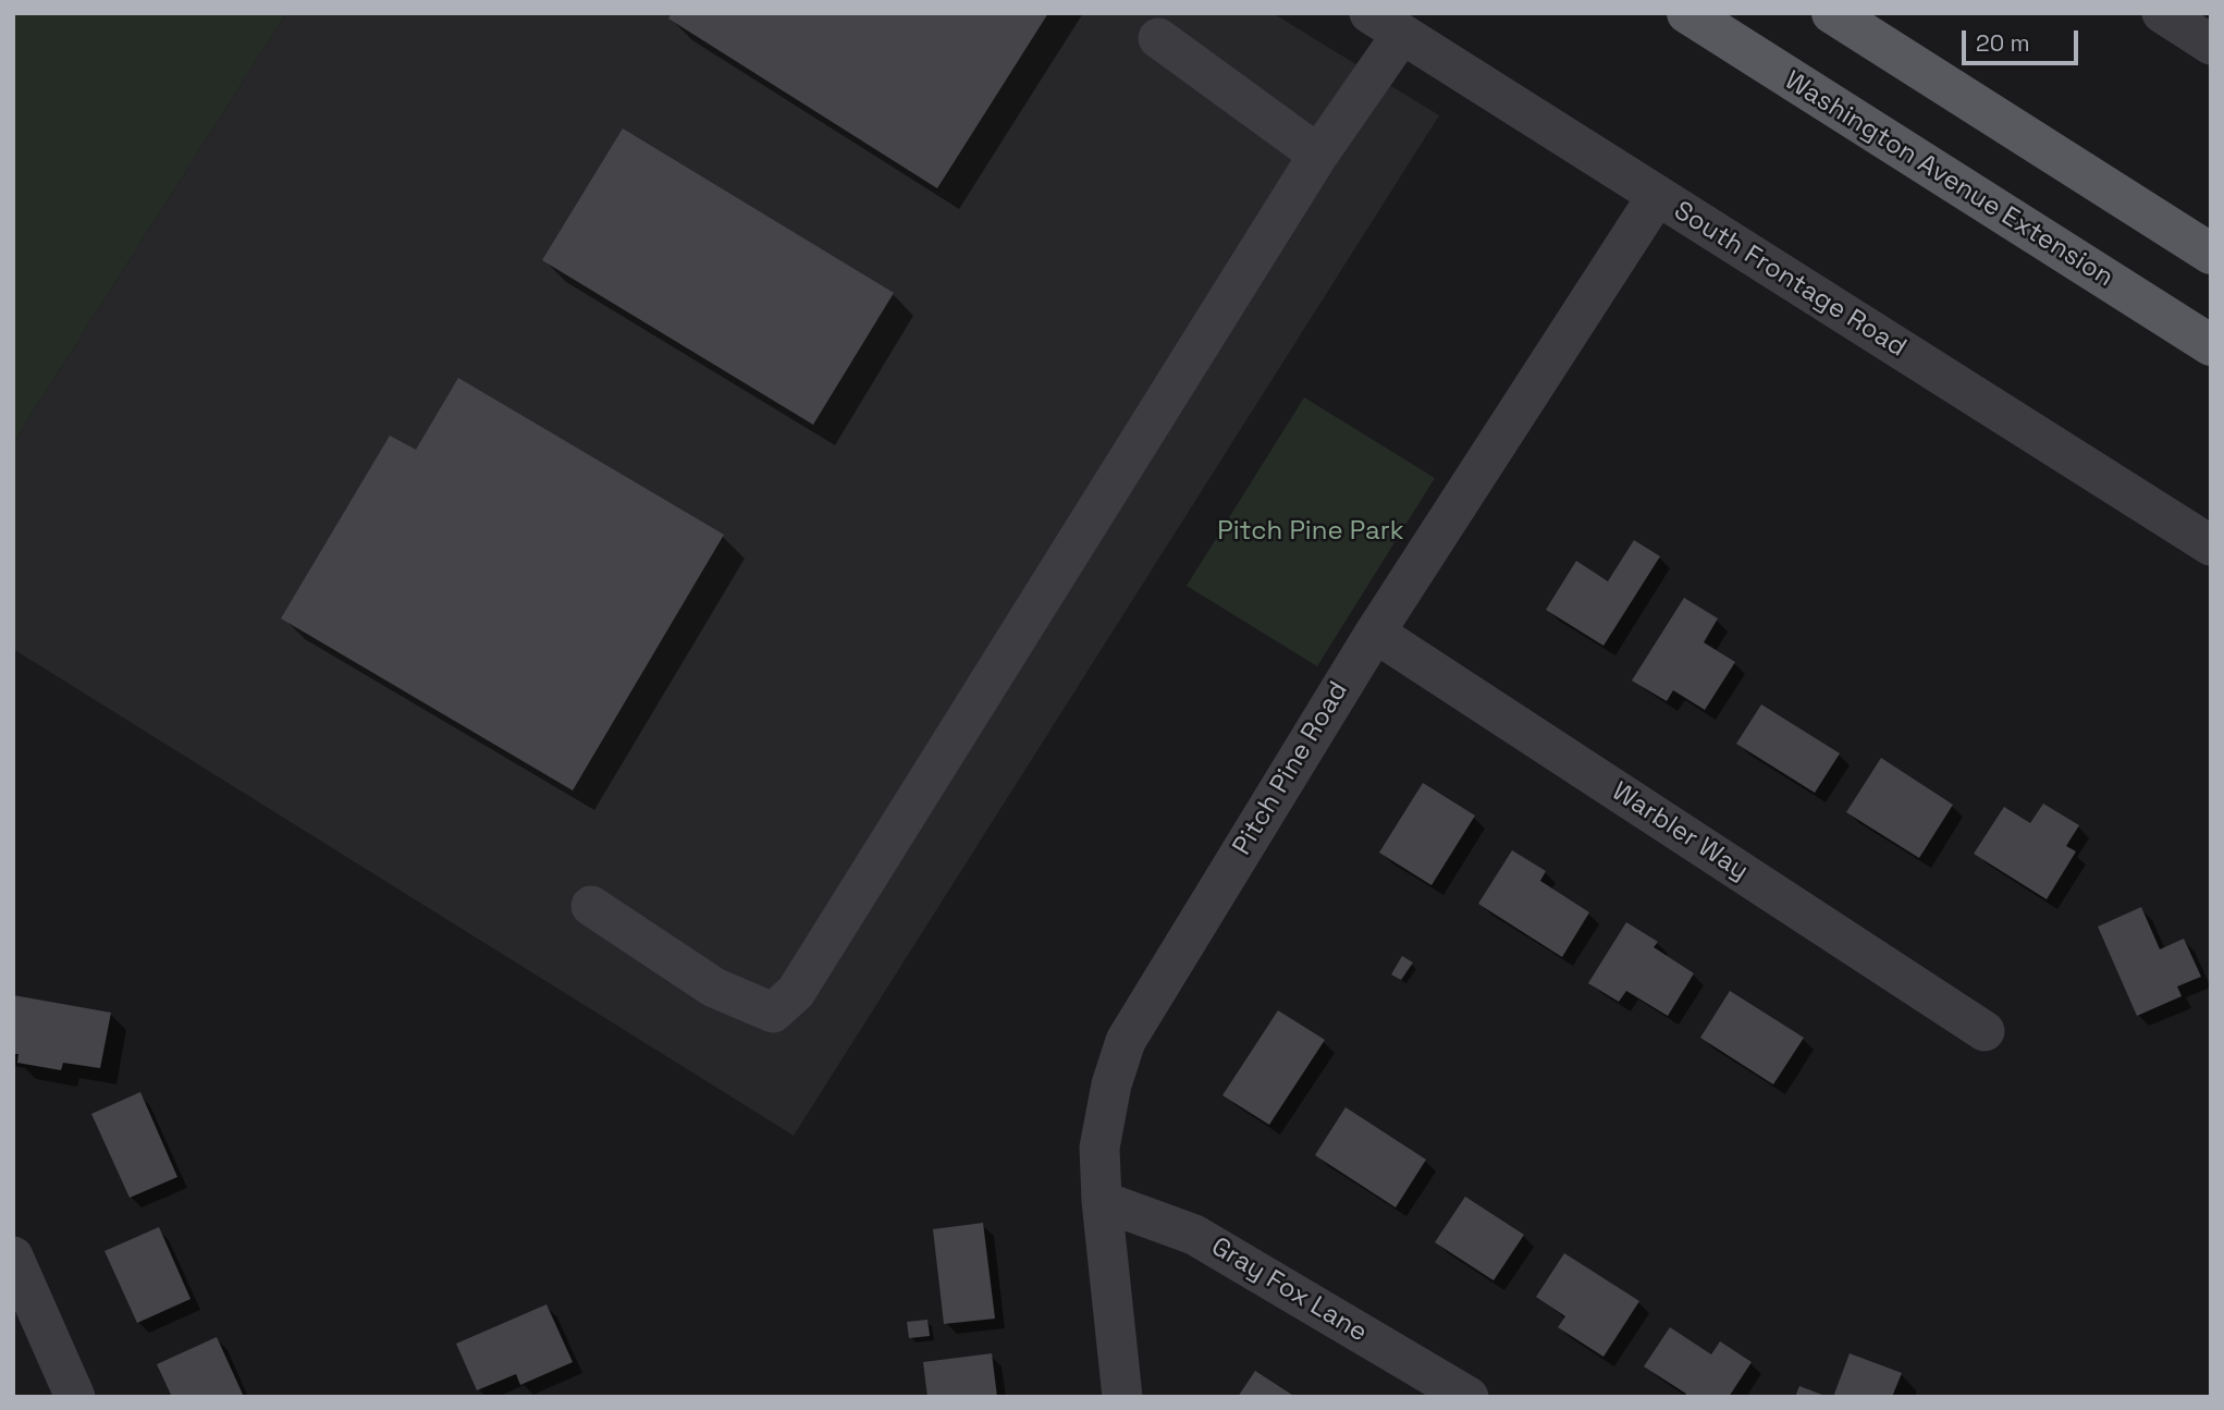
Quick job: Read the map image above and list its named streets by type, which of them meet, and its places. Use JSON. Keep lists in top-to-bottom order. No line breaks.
{"streets":{"main road":["Washington Avenue Extension"],"street":["South Frontage Road","Pitch Pine Road","Warbler Way","Gray Fox Lane"]},"crossings":[["South Frontage Road","Pitch Pine Road"],["Pitch Pine Road","Warbler Way"],["Pitch Pine Road","Gray Fox Lane"]],"parks":["Pitch Pine Park"],"scale_bar":"20 m"}
